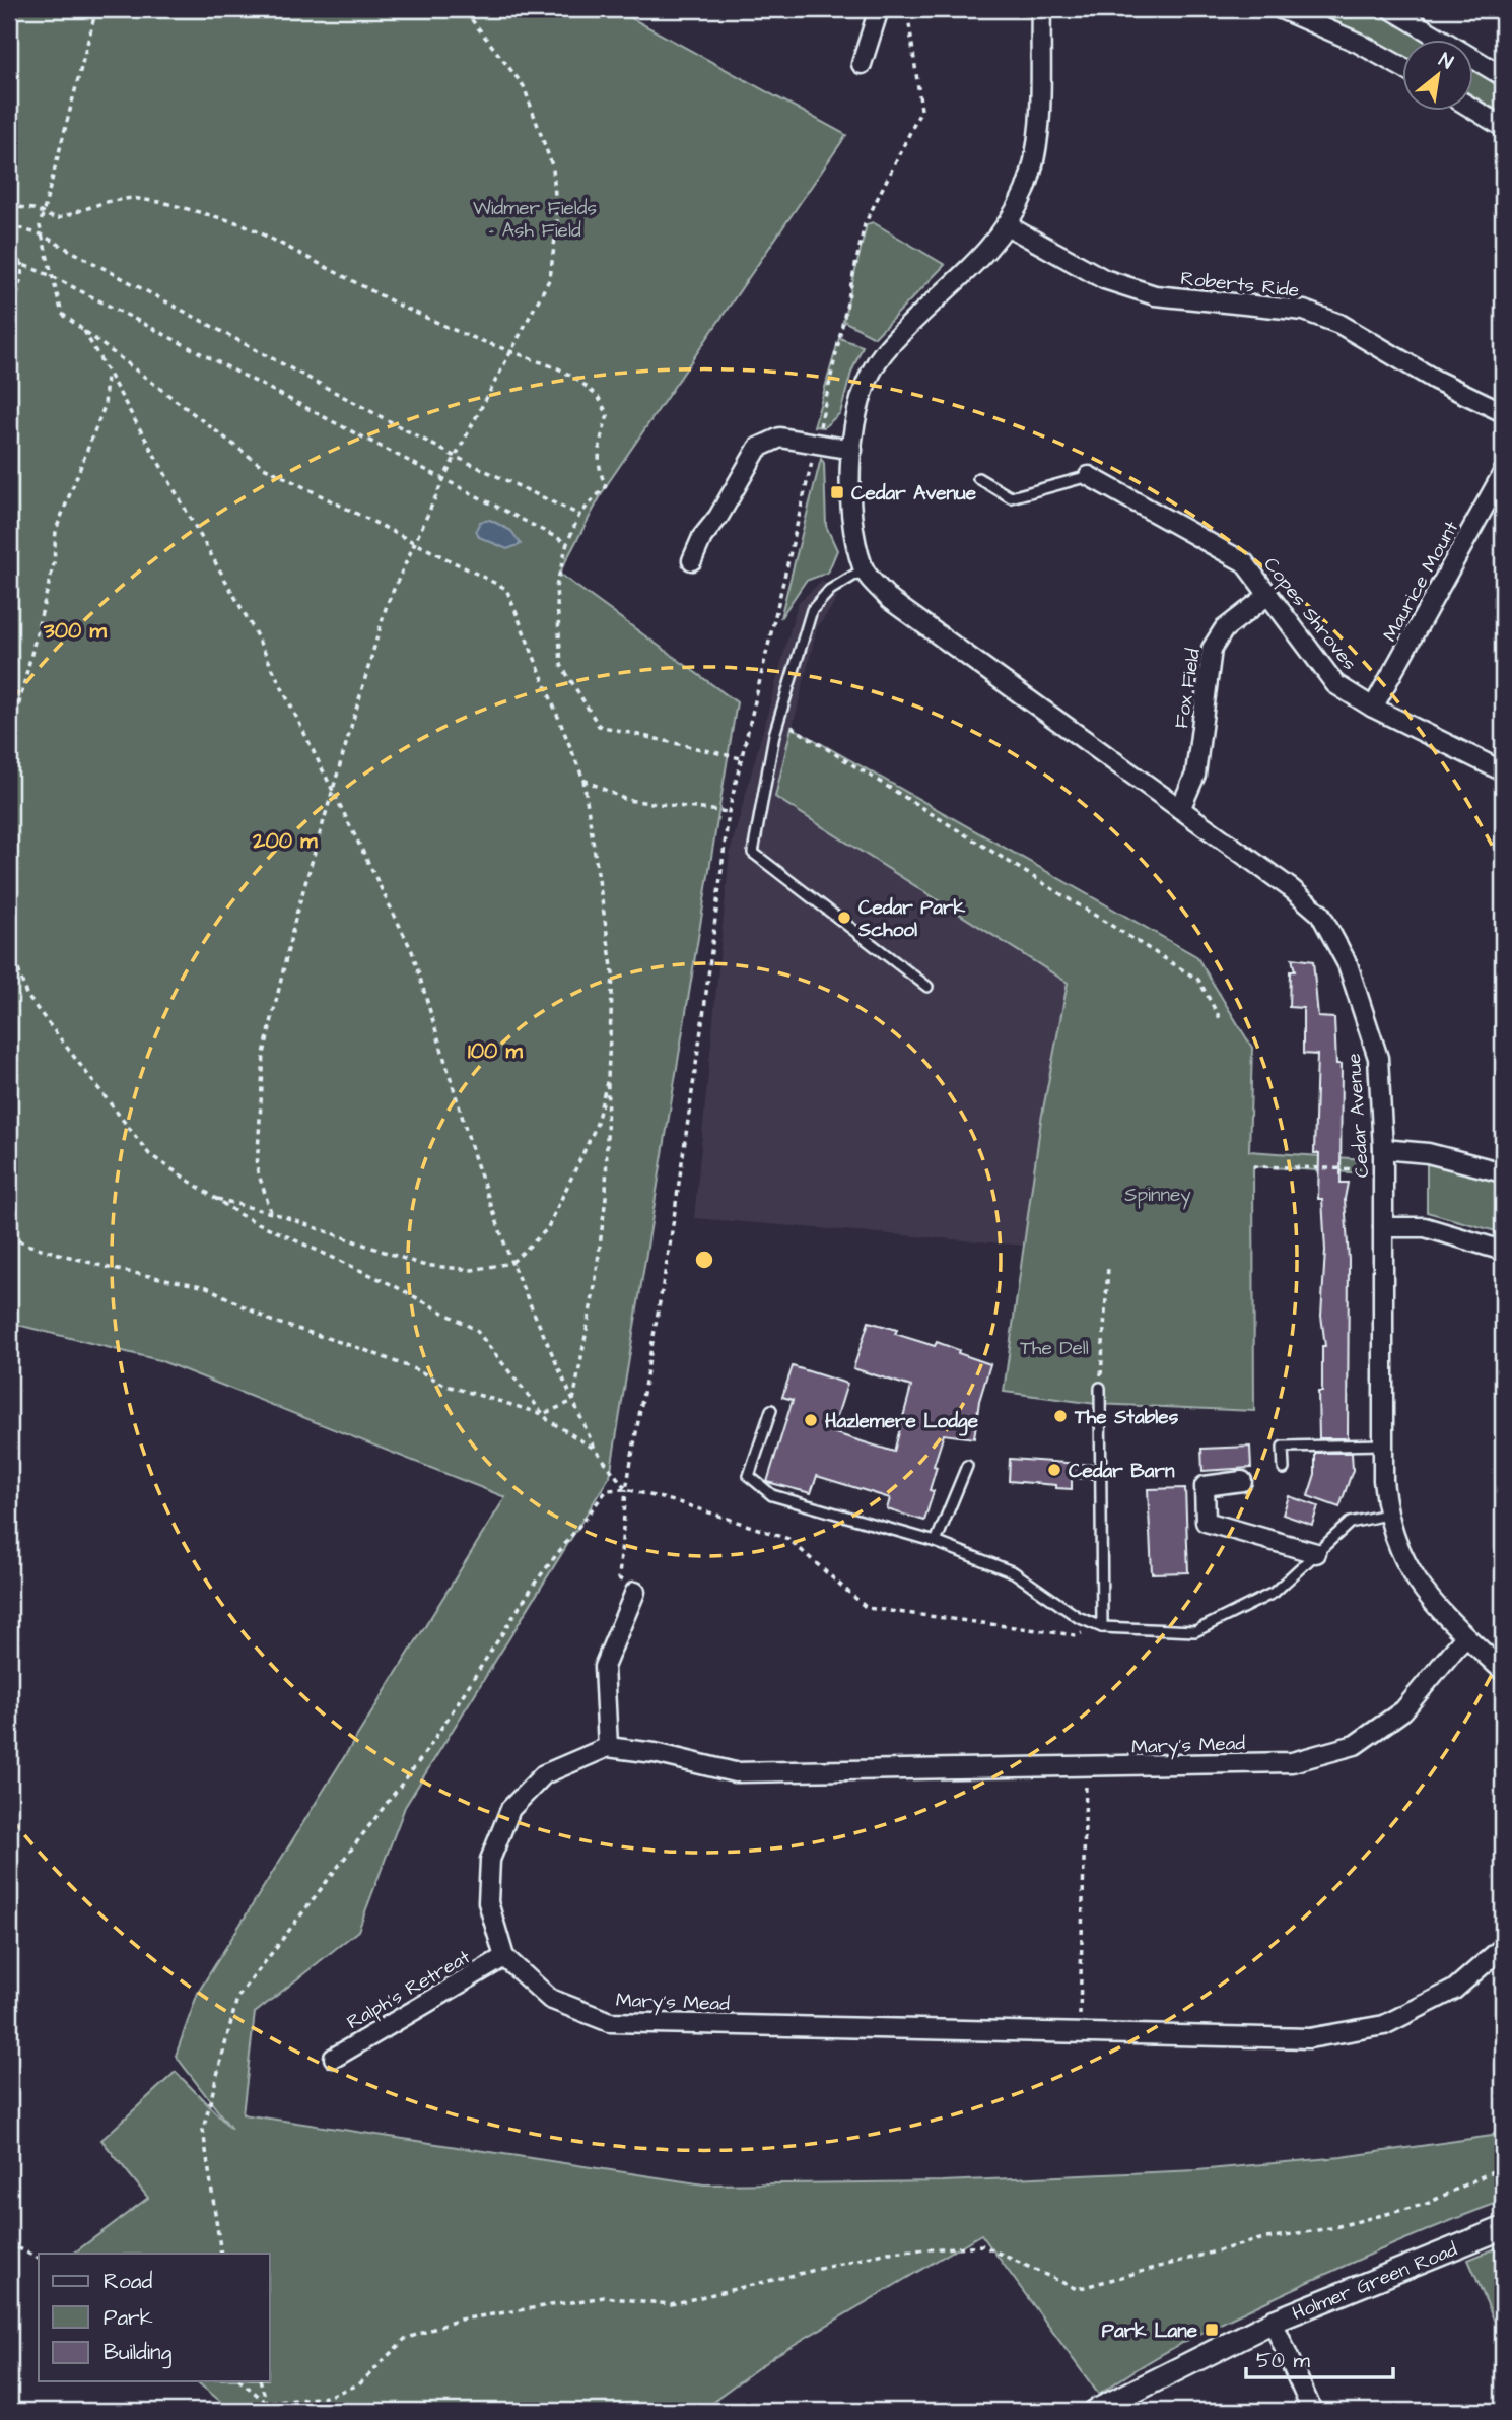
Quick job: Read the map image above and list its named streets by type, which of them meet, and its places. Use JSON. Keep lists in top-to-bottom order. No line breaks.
{"streets":{"street":["Roberts Ride","Maurice Mount","Copes Shroves","Fox Field","Cedar Avenue","Mary's Mead","Ralph's Retreat","Holmer Green Road"]},"crossings":[["Roberts Ride","Cedar Avenue"],["Maurice Mount","Copes Shroves"],["Copes Shroves","Fox Field"],["Fox Field","Cedar Avenue"],["Cedar Avenue","Mary's Mead"],["Mary's Mead","Ralph's Retreat"]],"parks":["Widmer Fields - Ash Field","Spinney","The Dell"],"places":{"transit":["Cedar Avenue","Park Lane"],"other":["Cedar Park School","The Stables","Hazlemere Lodge","Cedar Barn"]},"legend":["Road","Park","Building"],"scale_bar":"50 m","north":"top right","rings":["300 m","200 m","100 m"]}
